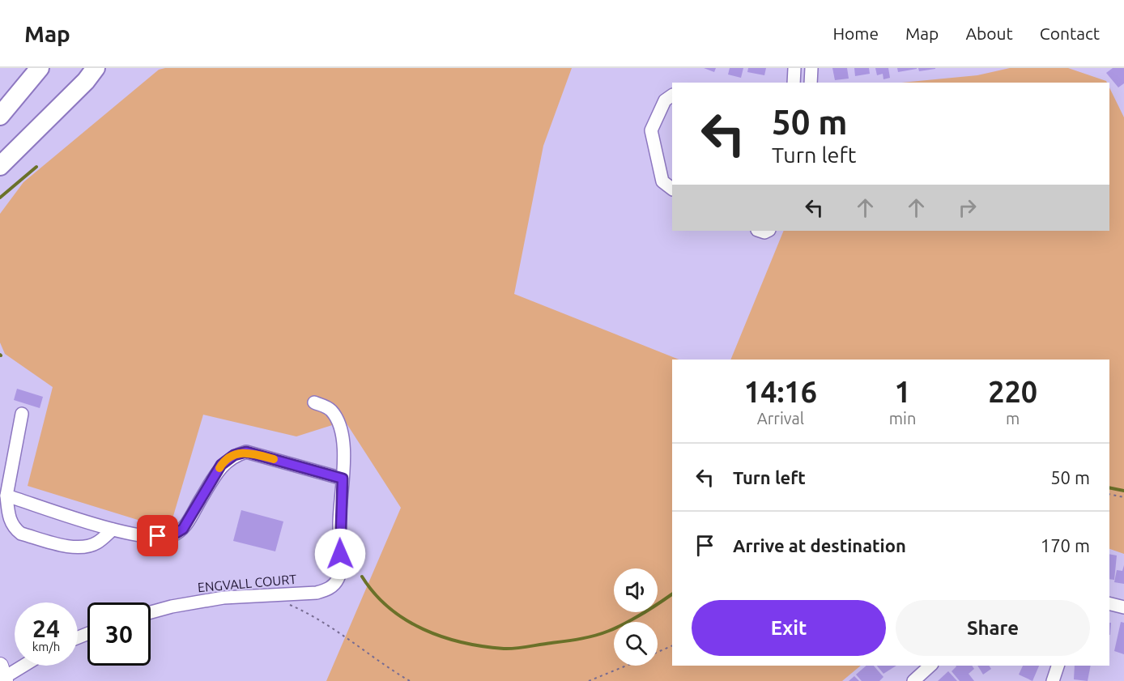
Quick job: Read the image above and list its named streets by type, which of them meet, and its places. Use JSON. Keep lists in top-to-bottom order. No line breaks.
{"streets":{"street":["ENGVALL COURT"]},"page":{"header":"Map","nav":["Home","Map","About","Contact"],"turn":["50 m","Turn left"],"eta":["14:16","Arrival","1","min","220","m"],"list":[{"name":"Turn left","value":"50 m"},{"name":"Arrive at destination","value":"170 m"}],"buttons":["Exit","Share"],"speed":"24 km/h","limit":"30"}}
